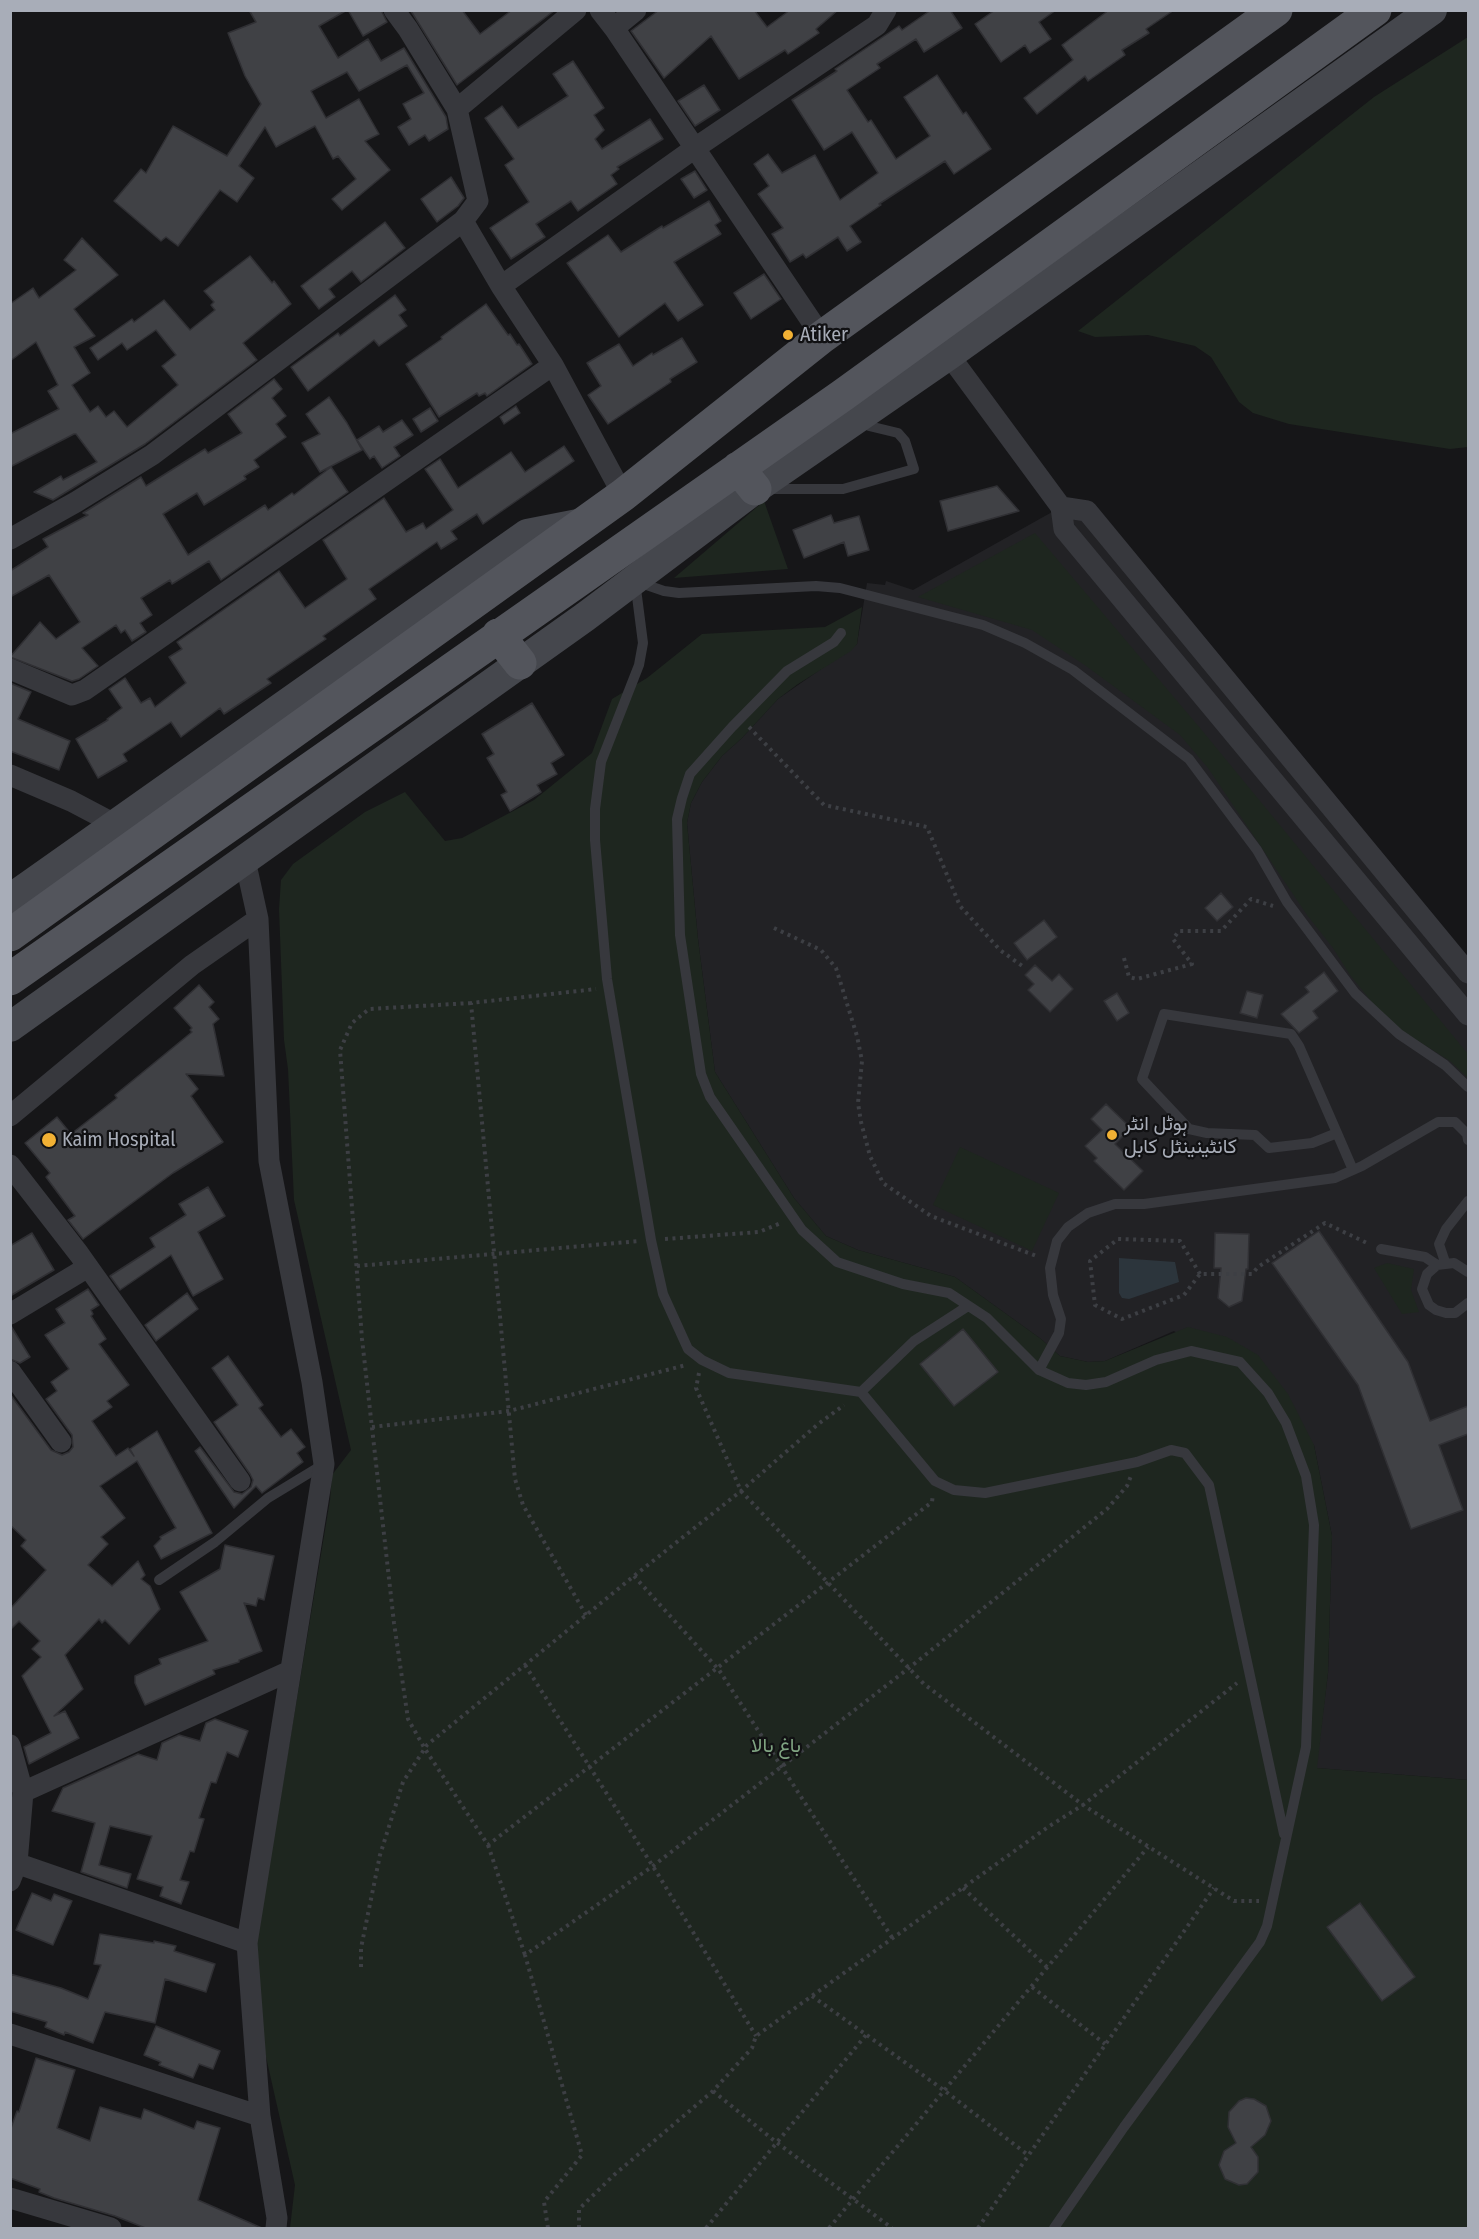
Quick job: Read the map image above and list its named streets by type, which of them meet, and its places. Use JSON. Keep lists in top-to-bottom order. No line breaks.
{"parks":["باغ بالا"],"places":["Atiker","ہوٹل انٹر کانٹینینٹل کابل","Kaim Hospital"]}
